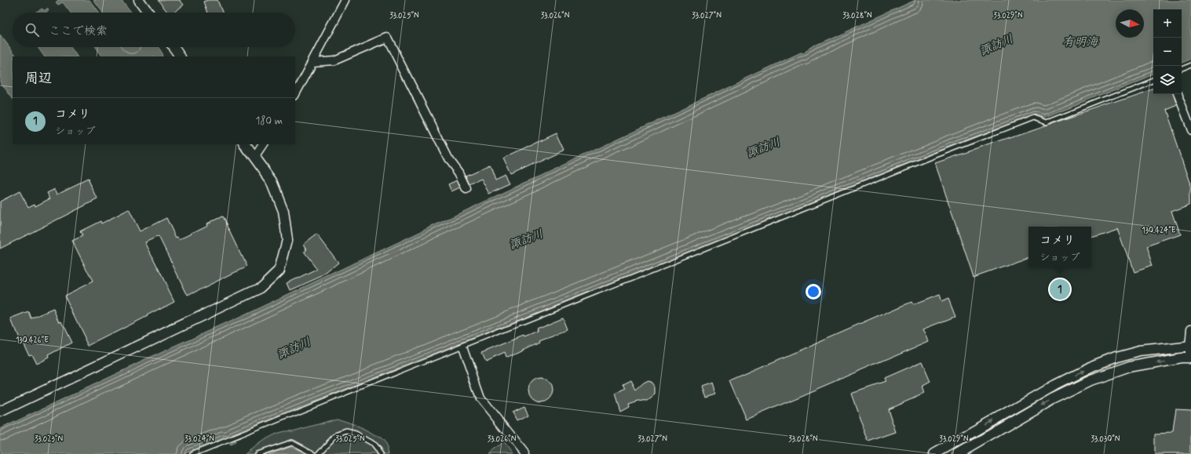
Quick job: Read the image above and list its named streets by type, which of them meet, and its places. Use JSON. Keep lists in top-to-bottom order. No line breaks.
{"water":["有明海","諏訪川"],"north":"right","page":{"map_buttons":["+","−"],"search":"ここで検索","heading":"周辺","list":[{"mark":"1","name":"コメリ","note":"ショップ","value":"180 m"}],"popup":["コメリ","ショップ"],"pins":"1"},"coordinates":["33.025°N","33.026°N","33.027°N","33.028°N","33.029°N","130.424°E","130.426°E","33.023°N","33.024°N","33.030°N"]}
